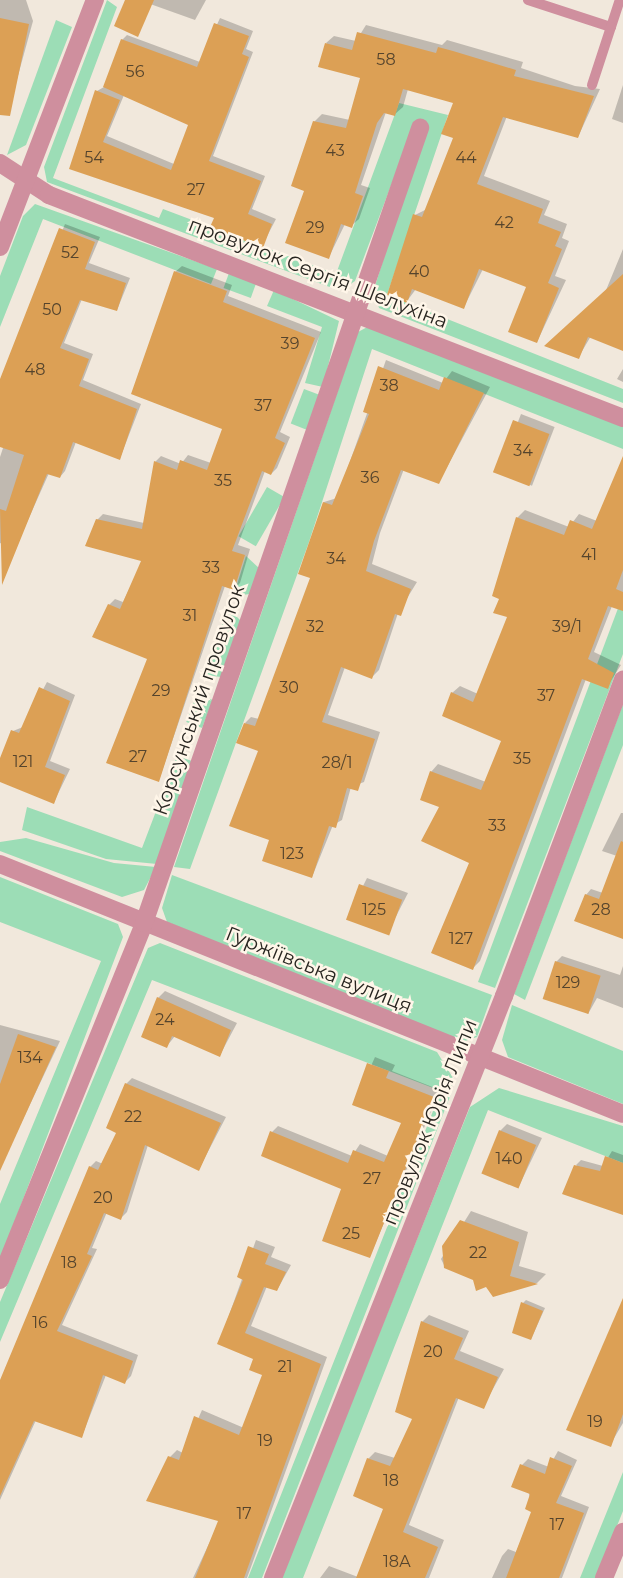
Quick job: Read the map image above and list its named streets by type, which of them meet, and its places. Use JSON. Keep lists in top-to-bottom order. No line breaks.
{"streets":{"street":["провулок Сергія Шелухіна","Корсунський провулок","Гуржіївська вулиця","провулок Юрія Липи"]},"crossings":[["провулок Сергія Шелухіна","Корсунський провулок"],["Корсунський провулок","Гуржіївська вулиця"],["Гуржіївська вулиця","провулок Юрія Липи"]],"house_numbers":["58","56","43","54","44","27","42","29","52","40","50","39","48","38","37","34","36","35","41","34","33","31","32","39/1","30","29","37","27","35","121","28/1","33","123","125","28","127","129","24","134","22","140","27","20","25","22","18","16","20","21","19","19","18","17","17","18А"]}
